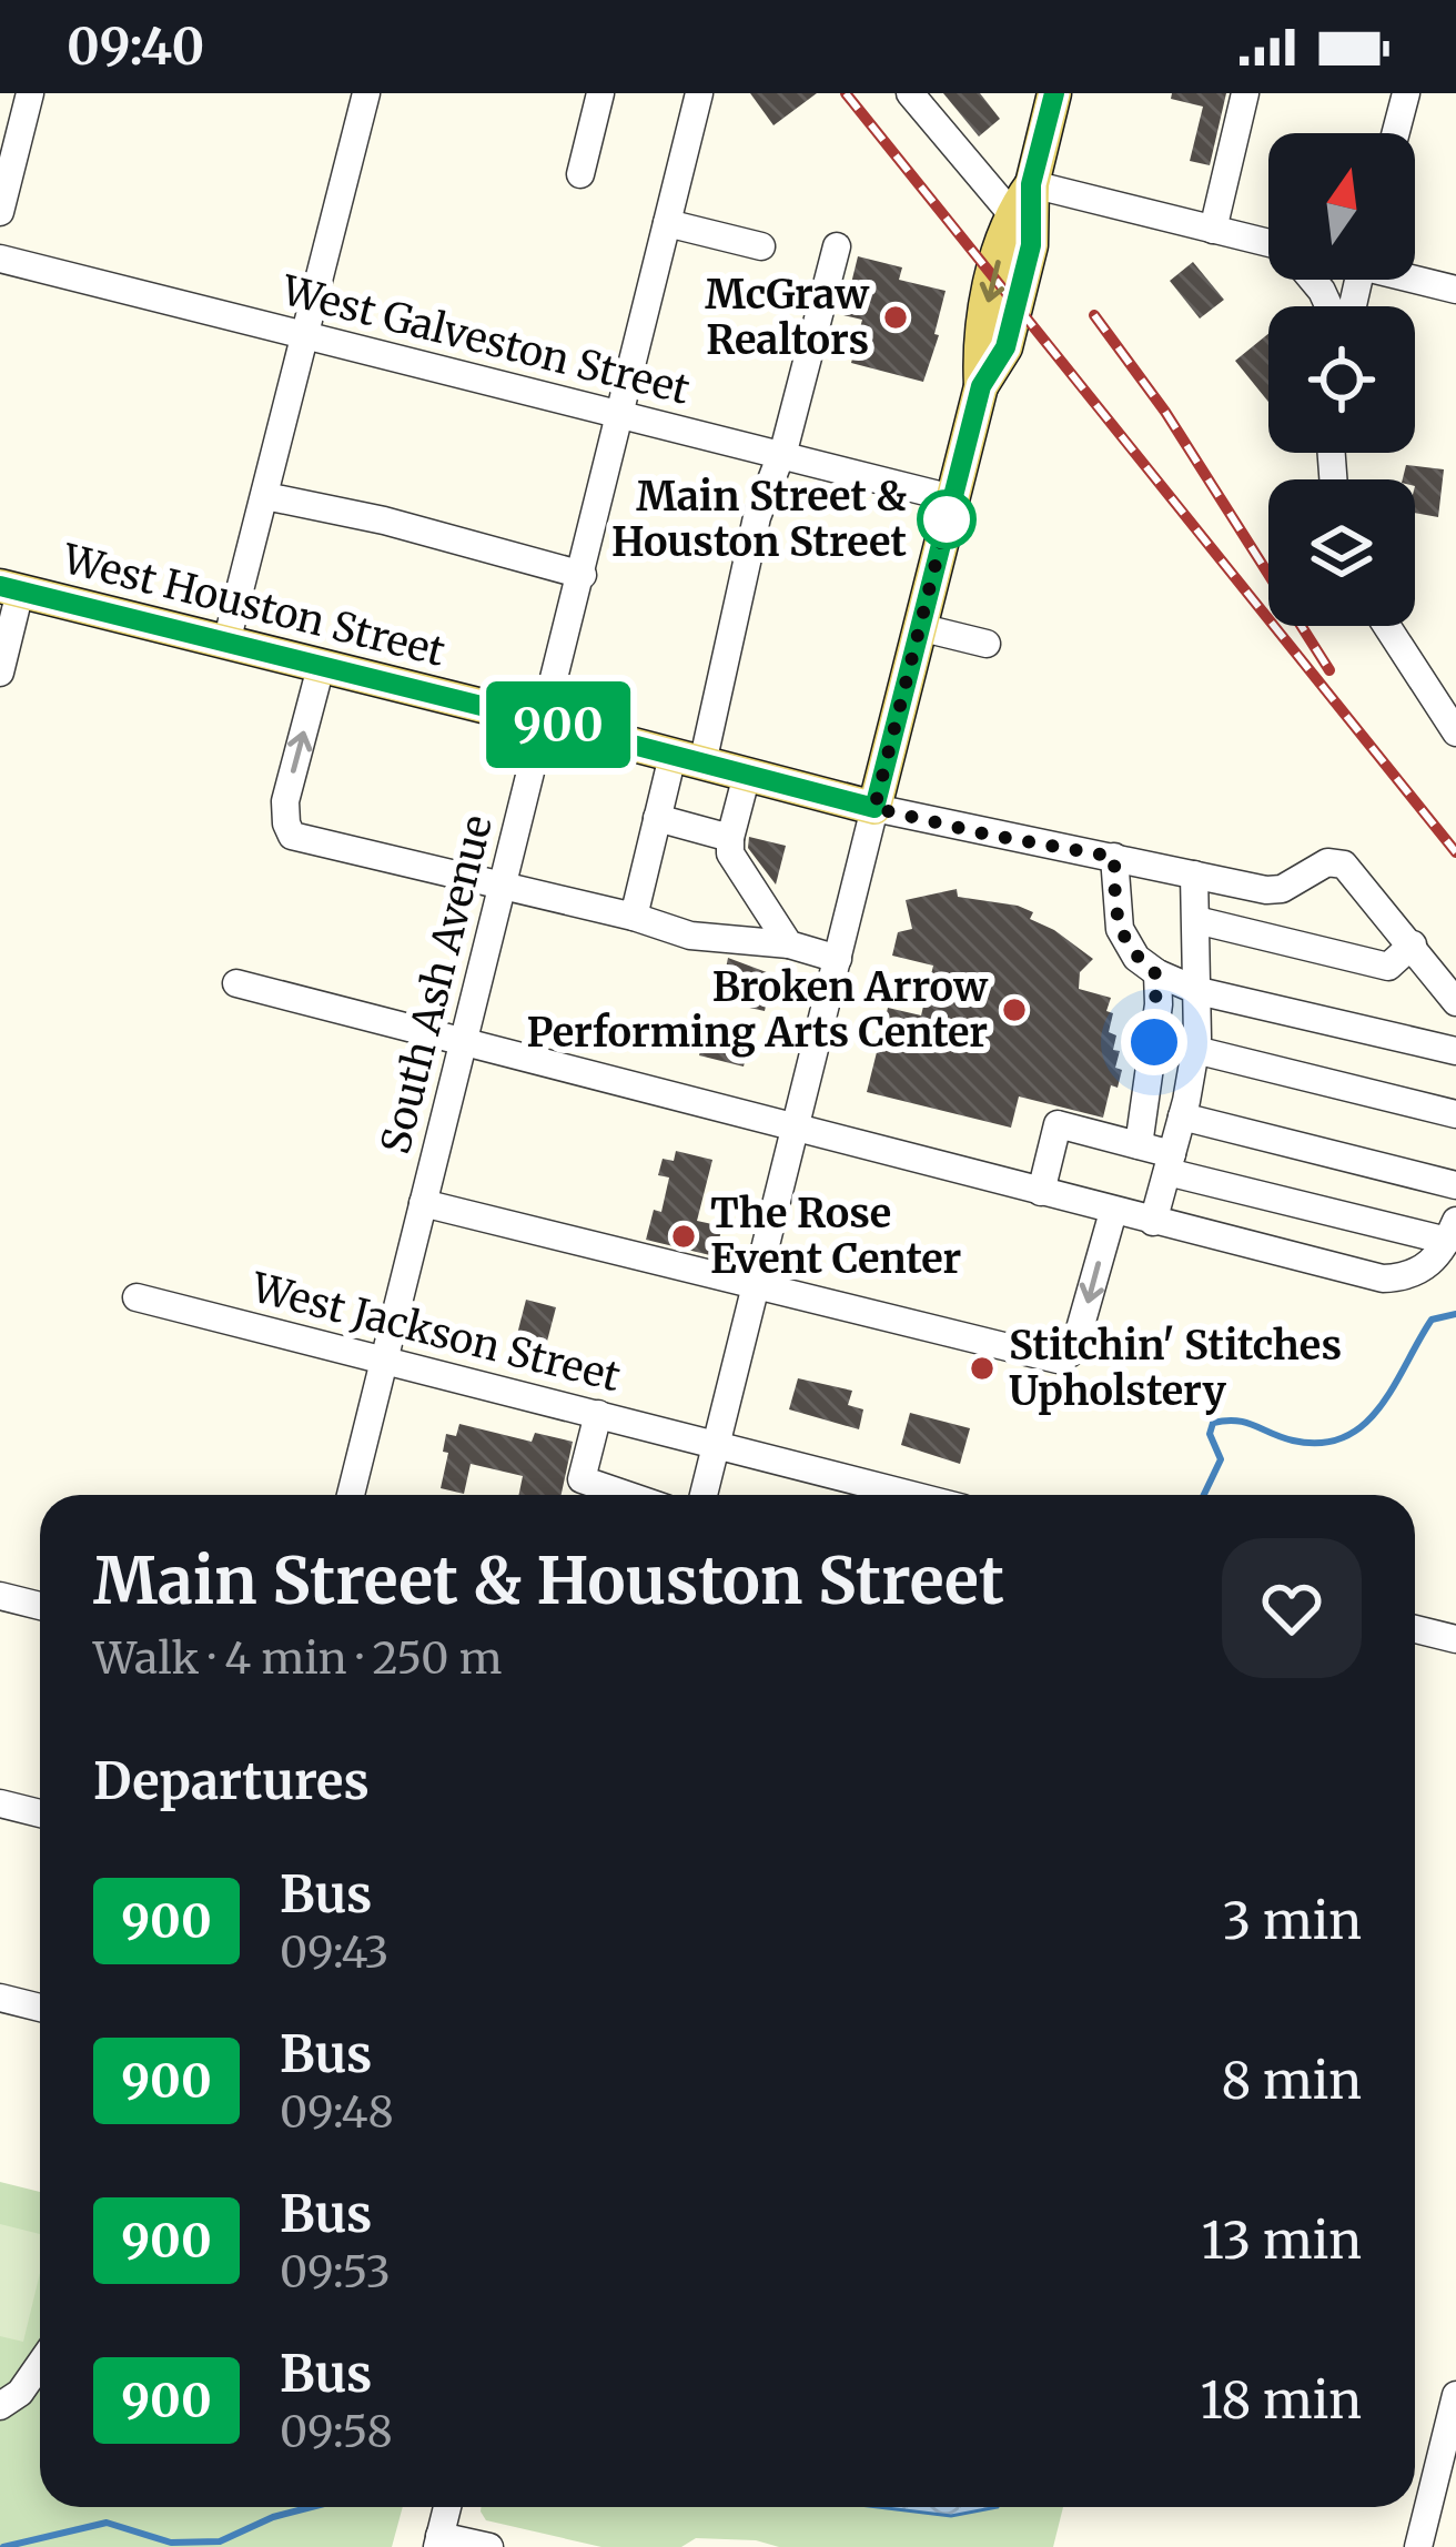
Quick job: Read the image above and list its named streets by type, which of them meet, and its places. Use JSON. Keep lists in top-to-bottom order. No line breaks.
{"streets":{"main road":["West Houston Street"],"street":["West Galveston Street","South Ash Avenue","West Jackson Street"]},"crossings":[["West Galveston Street","South Ash Avenue"],["West Houston Street","South Ash Avenue"],["South Ash Avenue","West Jackson Street"]],"places":["McGraw Realtors","Main Street & Houston Street","Broken Arrow Performing Arts Center","The Rose Event Center","Stitchin' Stitches Upholstery"],"lines":["bus line 900"],"north":"top","page":{"status":"09:40","on_map":"900","heading":[["Main Street & Houston Street","Walk · 4 min · 250 m"],"Departures"],"list":[{"mark":"900","name":"Bus","note":"09:43","value":"3 min"},{"mark":"900","name":"Bus","note":"09:48","value":"8 min"},{"mark":"900","name":"Bus","note":"09:53","value":"13 min"},{"mark":"900","name":"Bus","note":"09:58","value":"18 min"}]}}
